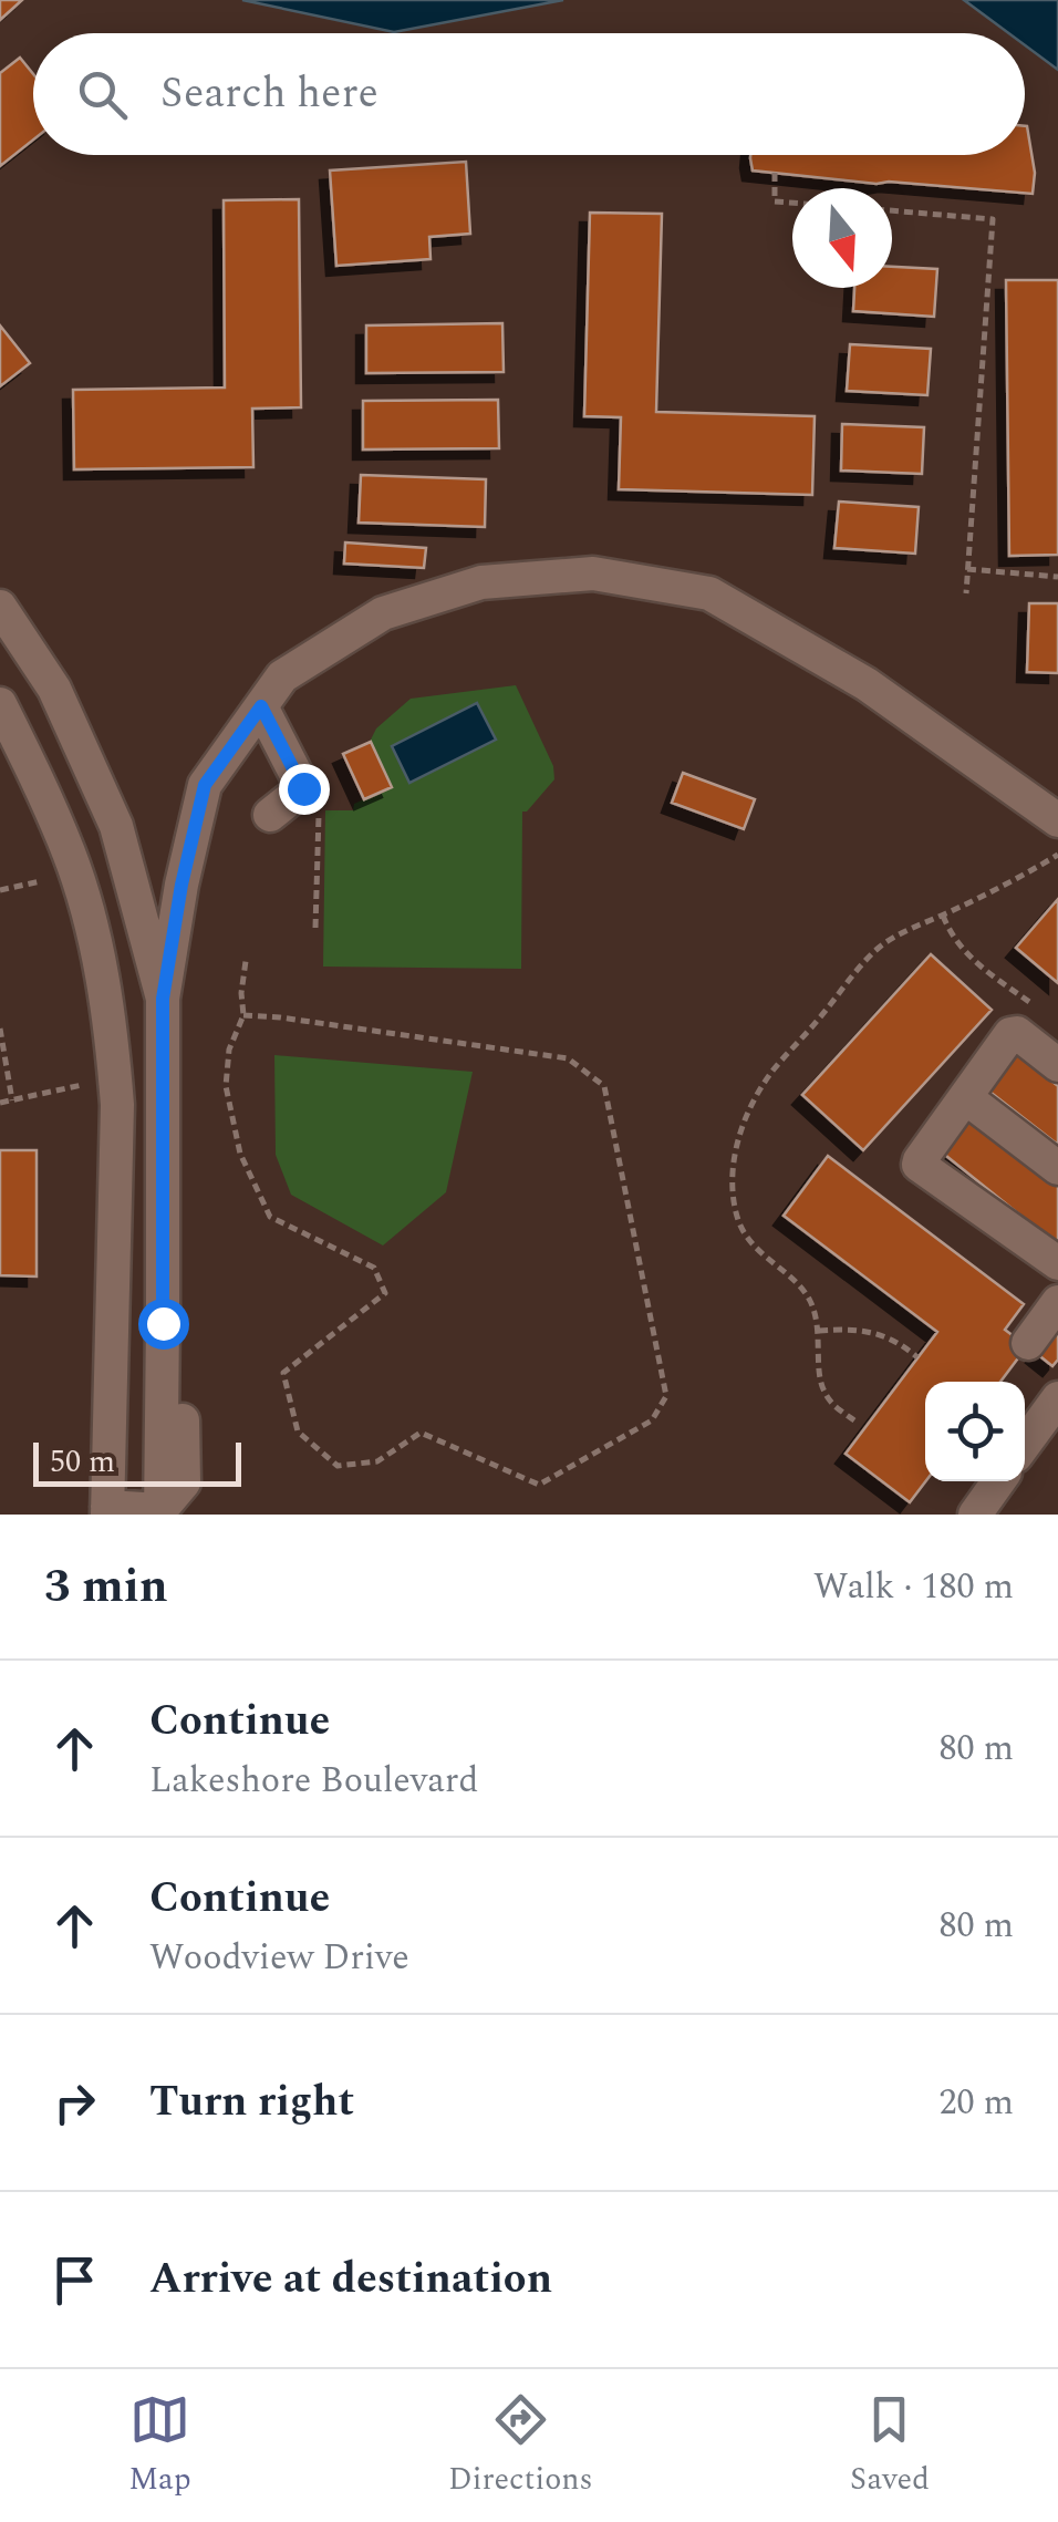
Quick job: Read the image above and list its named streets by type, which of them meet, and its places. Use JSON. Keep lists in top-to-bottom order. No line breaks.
{"scale_bar":"50 m","north":"bottom","page":{"search":"Search here","scale":"50 m","heading":["3 min","Walk · 180 m"],"list":[["Continue","Lakeshore Boulevard","80 m"],["Continue","Woodview Drive","80 m"],["Turn right","20 m"],"Arrive at destination"],"nav":["Map","Directions","Saved"]}}
